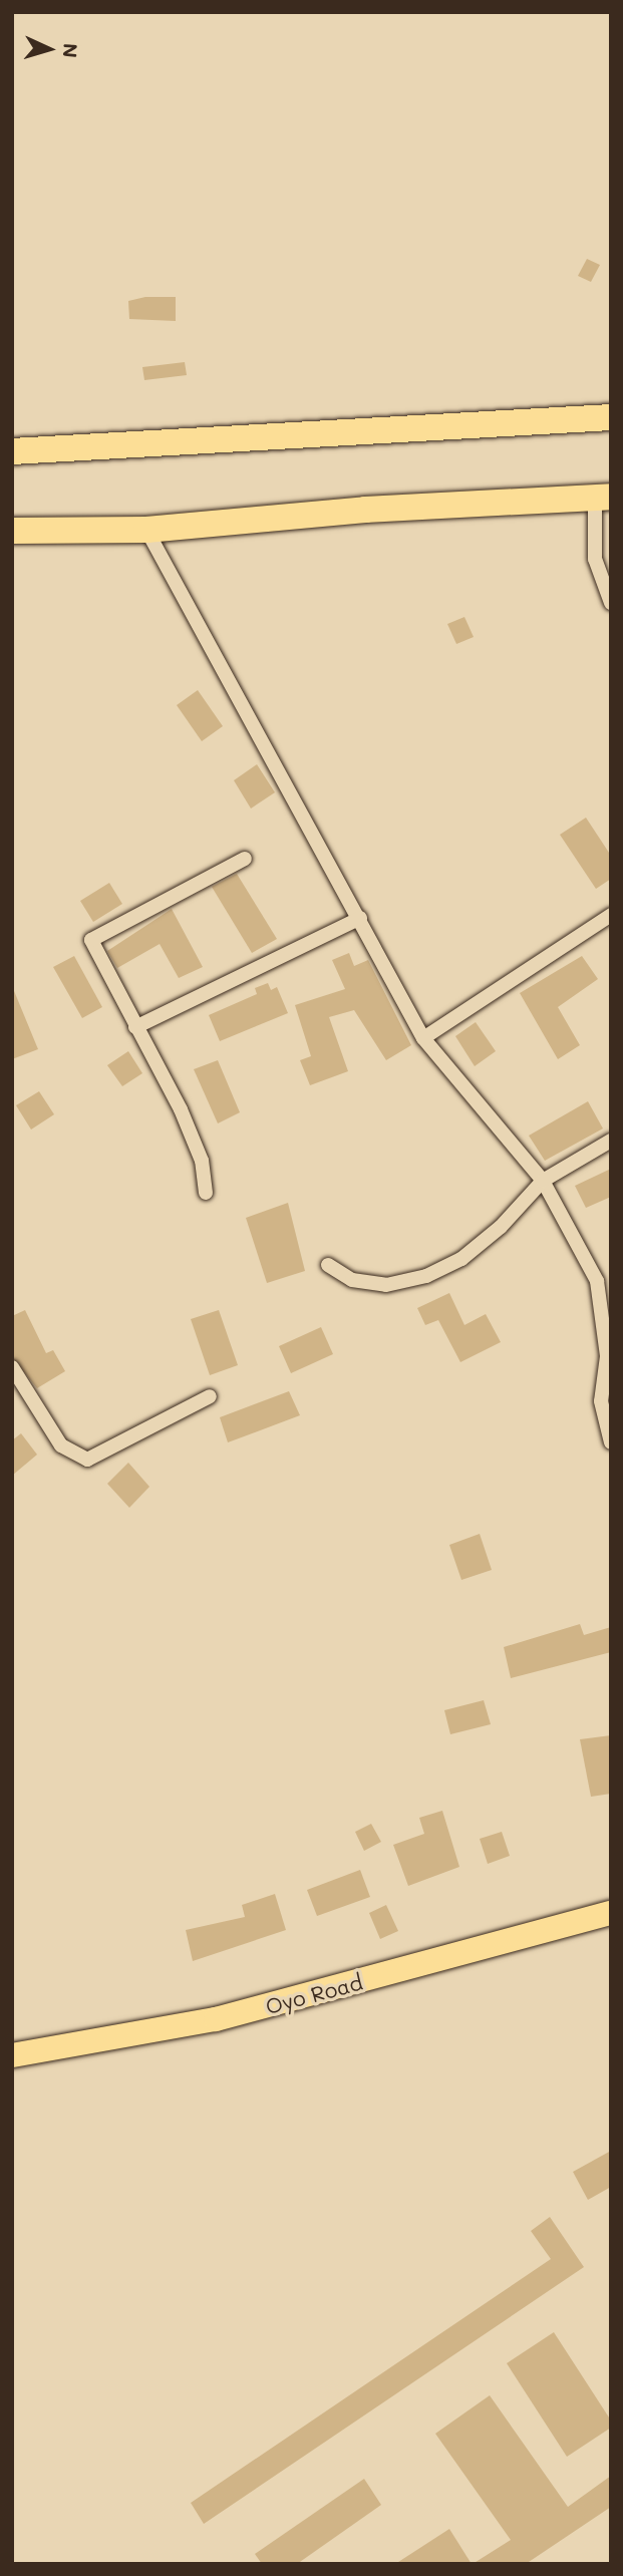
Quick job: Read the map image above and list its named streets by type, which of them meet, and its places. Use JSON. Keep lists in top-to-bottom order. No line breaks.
{"streets":{"highway":["Oyo Road"]},"north":"right"}
